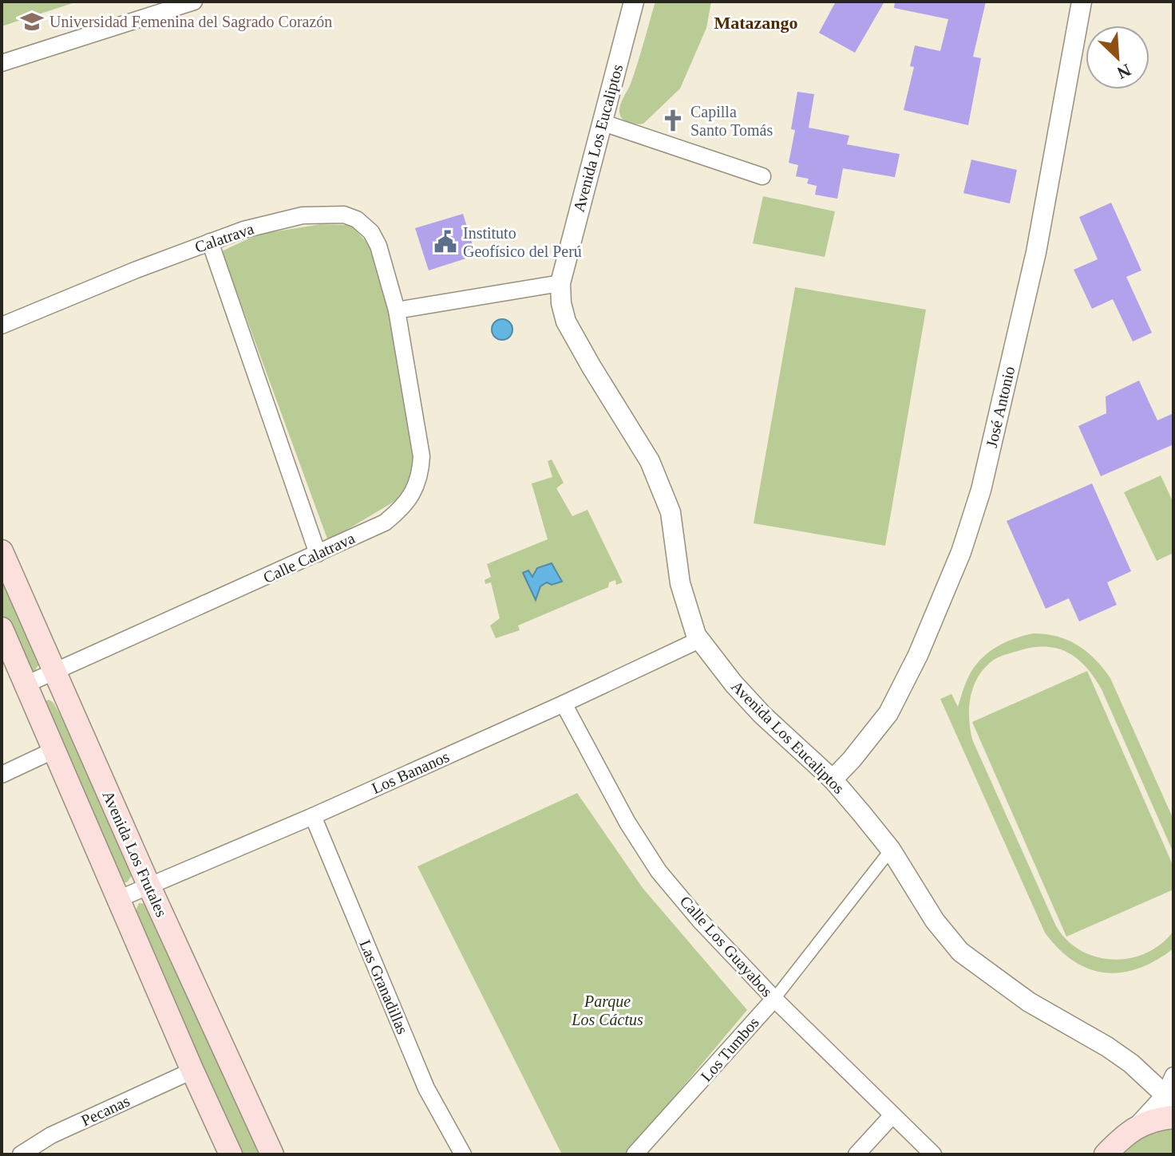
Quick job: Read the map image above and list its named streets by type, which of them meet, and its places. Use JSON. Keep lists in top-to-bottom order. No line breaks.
{"streets":{"main road":["Avenida Los Frutales"],"street":["Avenida Los Eucaliptos","Calatrava","José Antonio","Calle Calatrava","Los Bananos","Calle Los Guayabos","Las Granadillas","Los Tumbos","Pecanas"]},"crossings":[["Avenida Los Eucaliptos","José Antonio"],["Avenida Los Eucaliptos","Los Bananos"],["Avenida Los Eucaliptos","Los Tumbos"],["Calatrava","Calle Calatrava"],["Calle Calatrava","Avenida Los Frutales"],["Los Bananos","Avenida Los Frutales"],["Los Bananos","Calle Los Guayabos"],["Los Bananos","Las Granadillas"],["Avenida Los Frutales","Pecanas"],["Calle Los Guayabos","Los Tumbos"]],"districts":["Matazango"],"parks":["Parque Los Cáctus"],"places":{"school or university":["Universidad Femenina del Sagrado Corazón"],"church":["Capilla Santo Tomás"],"public building":["Instituto Geofísico del Perú"]},"north":"bottom right"}
